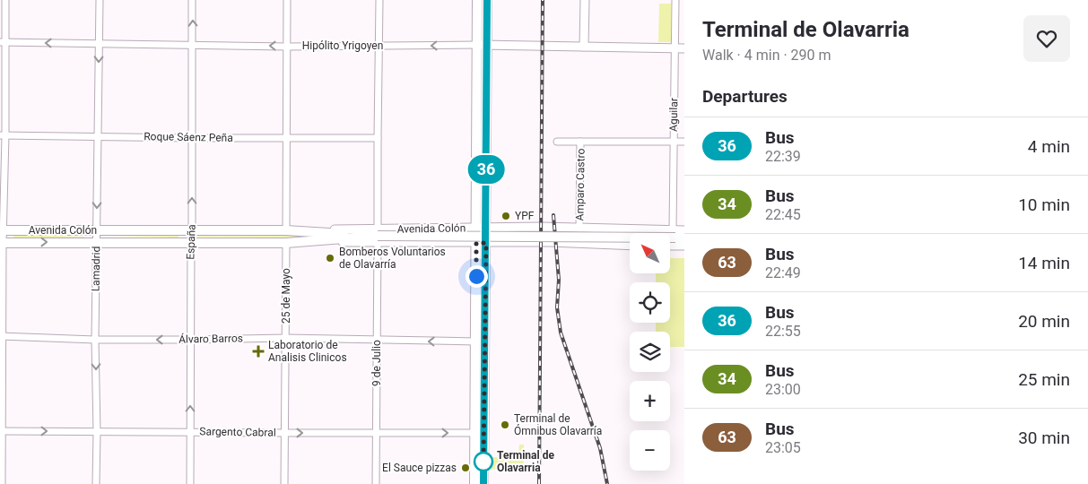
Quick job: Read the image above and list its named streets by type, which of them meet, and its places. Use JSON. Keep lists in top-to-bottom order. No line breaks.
{"streets":{"main road":["Avenida Colón"],"street":["Hipólito Yrigoyen","Aguilar","Roque Sáenz Peña","Amparo Castro","España","Lamadrid","25 de Mayo","Álvaro Barros","9 de Julio","Sargento Cabral"]},"crossings":[["Hipólito Yrigoyen","Aguilar"],["Hipólito Yrigoyen","España"],["Hipólito Yrigoyen","Lamadrid"],["Hipólito Yrigoyen","9 de Julio"],["Aguilar","Avenida Colón"],["Roque Sáenz Peña","España"],["Roque Sáenz Peña","Lamadrid"],["Roque Sáenz Peña","9 de Julio"],["Amparo Castro","Avenida Colón"],["Avenida Colón","España"],["Avenida Colón","Lamadrid"],["Avenida Colón","25 de Mayo"],["Avenida Colón","9 de Julio"],["España","Álvaro Barros"],["España","Sargento Cabral"],["Lamadrid","Álvaro Barros"],["Lamadrid","Sargento Cabral"],["25 de Mayo","Álvaro Barros"],["25 de Mayo","Sargento Cabral"],["Álvaro Barros","9 de Julio"],["9 de Julio","Sargento Cabral"]],"one_way":["Hipólito Yrigoyen","España","Lamadrid","Álvaro Barros","Sargento Cabral"],"places":{"other":["YPF","Bomberos Voluntarios de Olavarría","Terminal de Ómnibus Olavarría","Terminal de Olavarria","El Sauce pizzas"],"health":["Laboratorio de Analisis Clinicos"]},"lines":["bus line 36"],"north":"top left","page":{"on_map":"36","heading":[["Terminal de Olavarria","Walk · 4 min · 290 m"],"Departures"],"list":[{"mark":"36","name":"Bus","note":"22:39","value":"4 min"},{"mark":"34","name":"Bus","note":"22:45","value":"10 min"},{"mark":"63","name":"Bus","note":"22:49","value":"14 min"},{"mark":"36","name":"Bus","note":"22:55","value":"20 min"},{"mark":"34","name":"Bus","note":"23:00","value":"25 min"},{"mark":"63","name":"Bus","note":"23:05","value":"30 min"}],"map_buttons":["+","−"]}}
